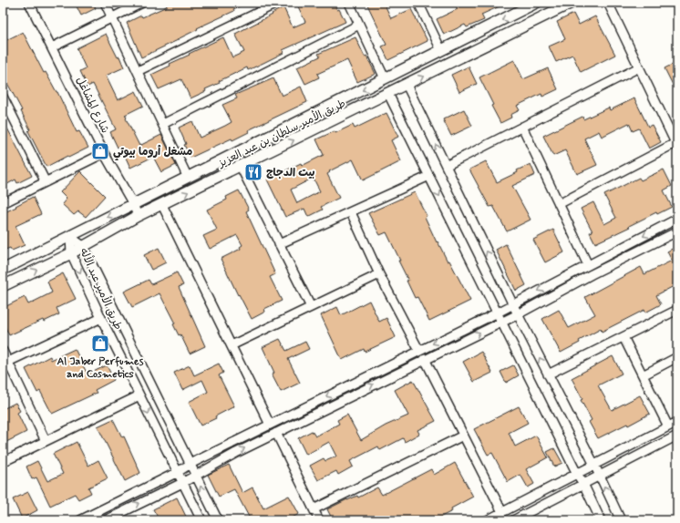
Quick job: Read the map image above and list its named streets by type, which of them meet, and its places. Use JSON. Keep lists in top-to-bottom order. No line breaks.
{"streets":{"main road":["طريق الأمير سلطان بن عبد العزيز"],"street":["شارع المشاغل","طريق الأمير عبد الأله"]},"crossings":[["شارع المشاغل","طريق الأمير سلطان بن عبد العزيز"],["طريق الأمير سلطان بن عبد العزيز","طريق الأمير عبد الأله"]],"places":{"shop":["مشغل أروما بيوتي","Al Jaber Perfumes and Cosmetics"],"restaurant":["بيت الدجاج"]}}
